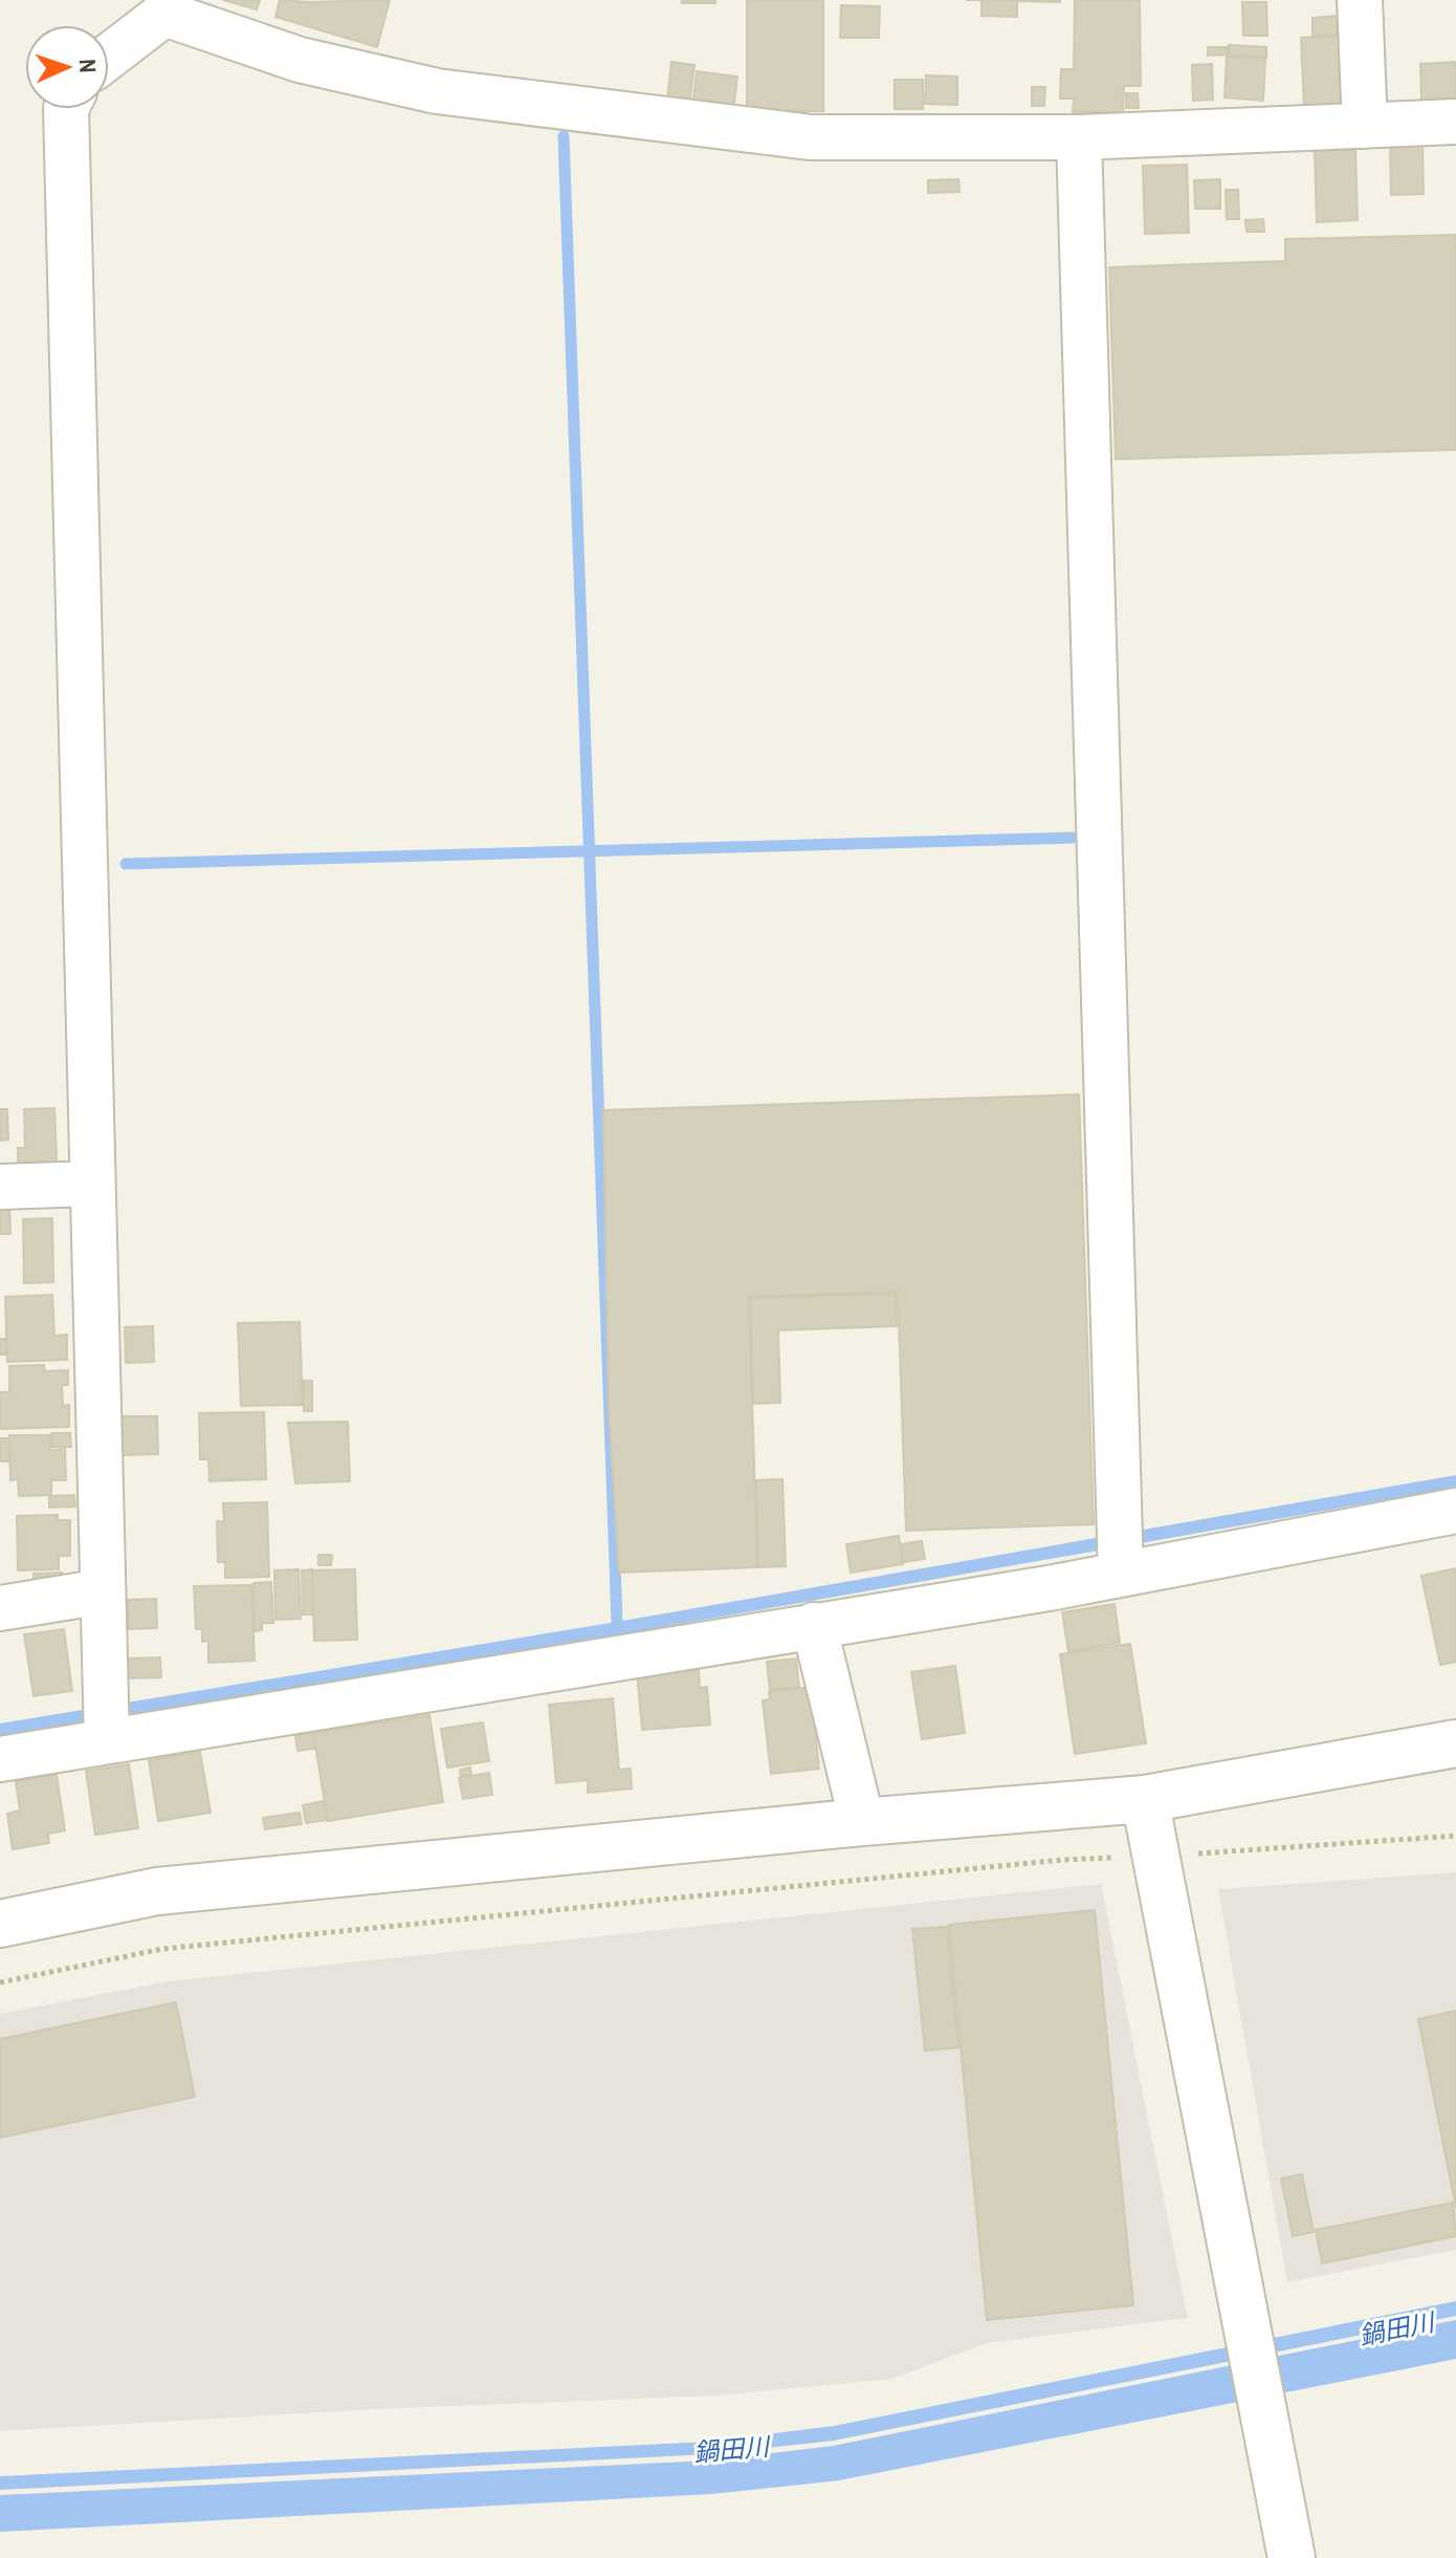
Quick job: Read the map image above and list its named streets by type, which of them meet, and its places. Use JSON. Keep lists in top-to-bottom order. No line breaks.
{"water":["鍋田川"],"north":"right"}
